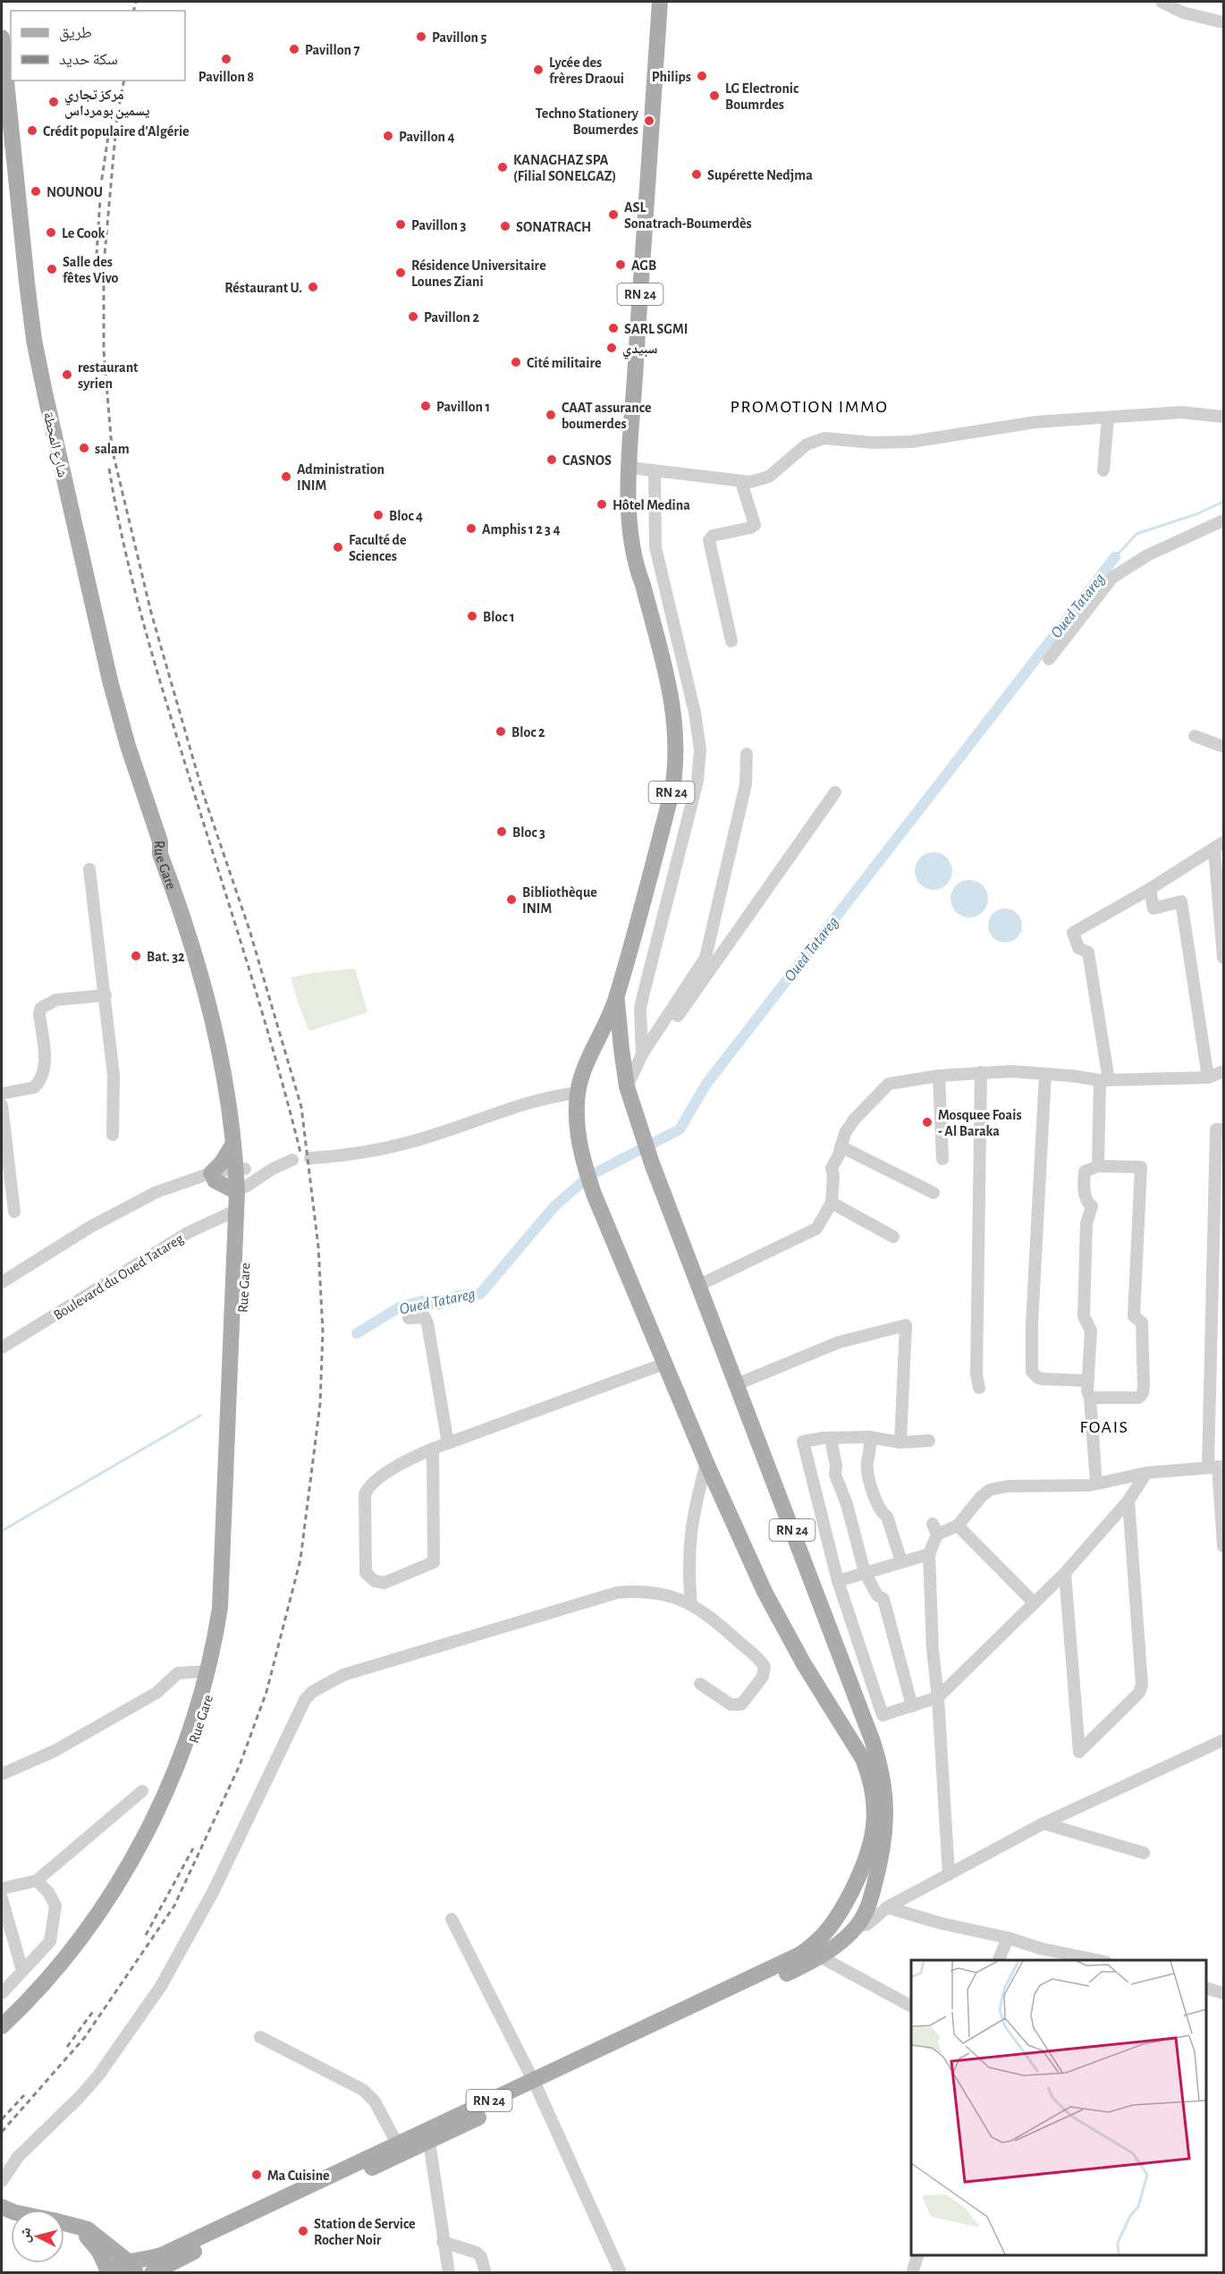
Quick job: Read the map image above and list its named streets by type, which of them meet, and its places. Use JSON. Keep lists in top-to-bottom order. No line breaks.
{"streets":{"main road":["RN 24","شارع المحطة","Rue Gare"],"street":["Boulevard du Oued Tatareg"]},"crossings":[["شارع المحطة","Rue Gare"],["Rue Gare","Boulevard du Oued Tatareg"]],"districts":["PROMOTION IMMO","FOAIS"],"water":["Oued Tatareg"],"places":["Pavillon 5","Pavillon 7","Pavillon 8","Lycée des frères Draoui","Philips","LG Electronic Boumrdes","مركز تجاري يسمين بومرداس","Techno Stationery Boumerdes","Crédit populaire d'Algérie","Pavillon 4","KANAGHAZ SPA (Filial SONELGAZ)","Supérette Nedjma","NOUNOU","ASL Sonatrach-Boumerdès","Pavillon 3","SONATRACH","Le Cook","AGB","Salle des fêtes Vivo","Résidence Universitaire Lounes Ziani","Réstaurant U.","Pavillon 2","SARL SGMI","سبيدي","Cité militaire","restaurant syrien","Pavillon 1","CAAT assurance boumerdes","salam","CASNOS","Administration INIM","Hôtel Medina","Bloc 4","Amphis 1 2 3 4","Faculté de Sciences","Bloc 1","Bloc 2","Bloc 3","Bibliothèque INIM","Bat. 32","Mosquee Foais - Al Baraka","Ma Cuisine","Station de Service Rocher Noir"],"legend":["طريق","سكة حديد"],"north":"left"}
